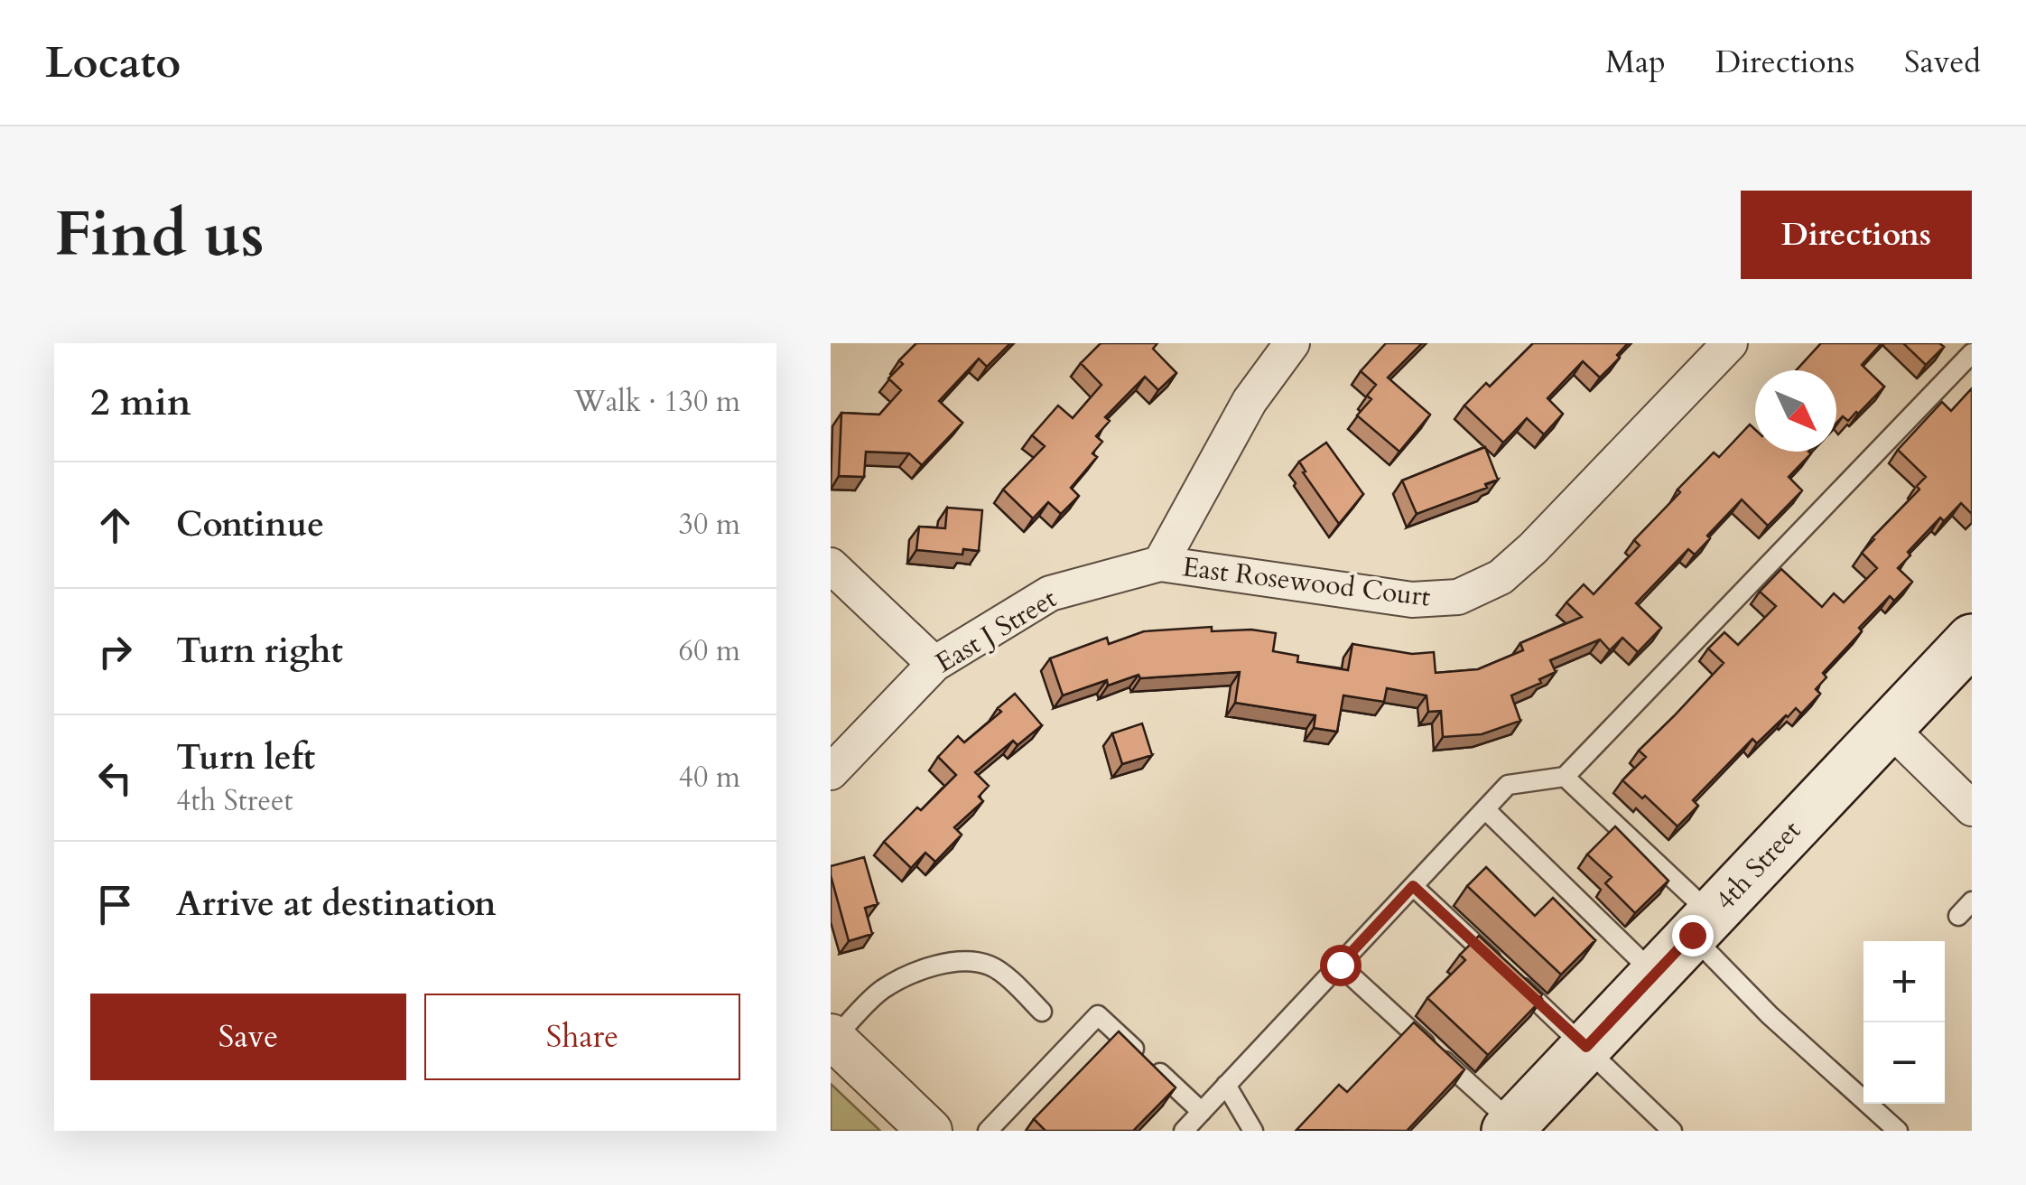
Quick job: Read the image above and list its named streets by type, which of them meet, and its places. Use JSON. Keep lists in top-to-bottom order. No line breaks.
{"streets":{"main road":["4th Street"],"street":["East Rosewood Court","East J Street"]},"crossings":[["East Rosewood Court","East J Street"]],"north":"bottom right","page":{"header":"Locato","nav":["Map","Directions","Saved"],"buttons":["Directions",["Save","Share"]],"title":"Find us","heading":["2 min","Walk · 130 m"],"list":[["Continue","30 m"],["Turn right","60 m"],["Turn left","4th Street","40 m"],"Arrive at destination"],"map_buttons":["+","−"]}}
